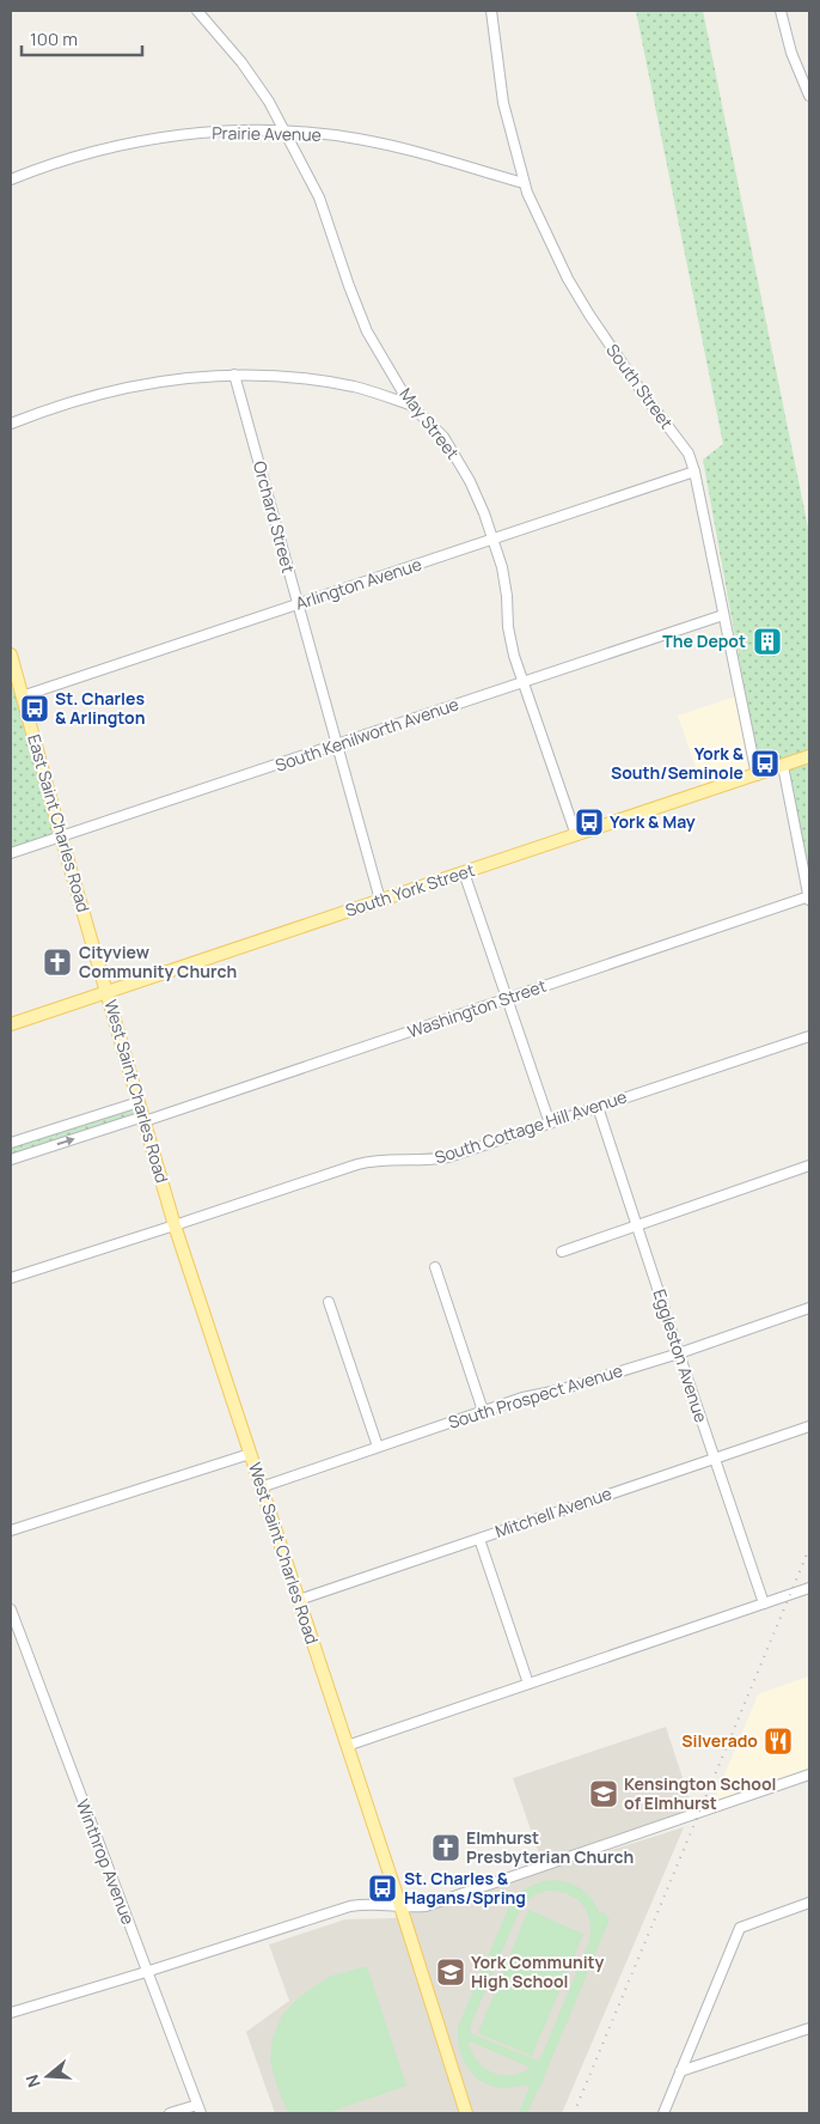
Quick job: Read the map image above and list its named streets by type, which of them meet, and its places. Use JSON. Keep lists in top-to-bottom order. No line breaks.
{"streets":{"main road":["East Saint Charles Road","South York Street","West Saint Charles Road"],"street":["Prairie Avenue","South Street","May Street","Orchard Street","Arlington Avenue","South Kenilworth Avenue","Washington Street","South Cottage Hill Avenue","Eggleston Avenue","South Prospect Avenue","Mitchell Avenue","Winthrop Avenue"]},"crossings":[["Prairie Avenue","South Street"],["Prairie Avenue","May Street"],["South Street","Arlington Avenue"],["South Street","South Kenilworth Avenue"],["South Street","South York Street"],["May Street","Arlington Avenue"],["May Street","South Kenilworth Avenue"],["May Street","South York Street"],["Orchard Street","Arlington Avenue"],["Orchard Street","South Kenilworth Avenue"],["Orchard Street","South York Street"],["Arlington Avenue","East Saint Charles Road"],["South Kenilworth Avenue","East Saint Charles Road"],["East Saint Charles Road","South York Street"],["East Saint Charles Road","West Saint Charles Road"],["South York Street","West Saint Charles Road"],["Washington Street","West Saint Charles Road"],["West Saint Charles Road","South Cottage Hill Avenue"],["West Saint Charles Road","South Prospect Avenue"],["West Saint Charles Road","Mitchell Avenue"],["South Cottage Hill Avenue","Eggleston Avenue"],["Eggleston Avenue","South Prospect Avenue"],["Eggleston Avenue","Mitchell Avenue"]],"places":{"building":["The Depot"],"bus stop":["St. Charles & Arlington","York & South/Seminole","York & May","St. Charles & Hagans/Spring"],"church":["Cityview Community Church","Elmhurst Presbyterian Church"],"restaurant":["Silverado"],"school or university":["Kensington School of Elmhurst","York Community High School"]},"scale_bar":"100 m","north":"left"}
